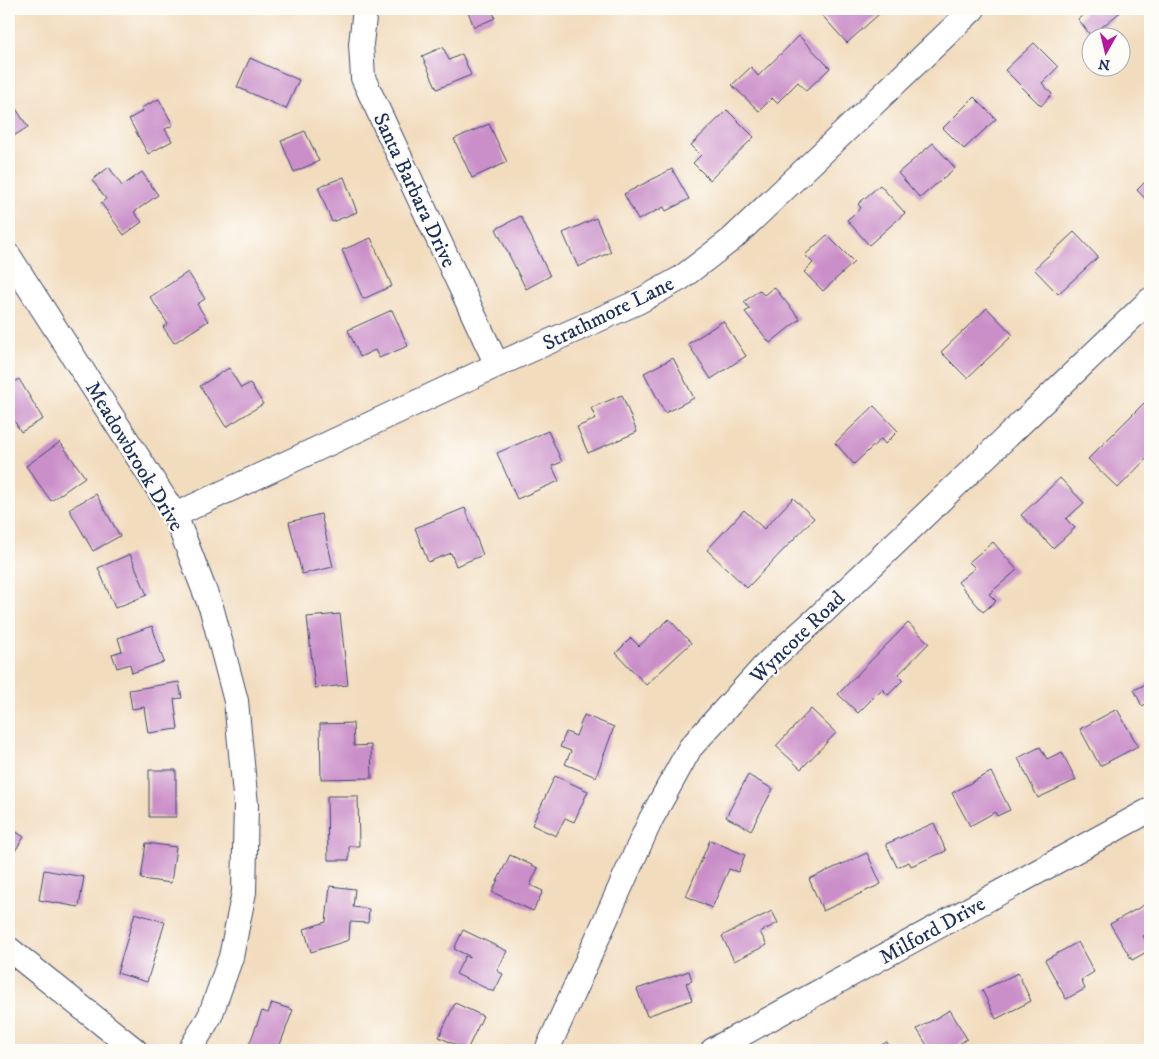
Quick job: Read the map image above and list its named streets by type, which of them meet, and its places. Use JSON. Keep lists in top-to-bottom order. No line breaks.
{"streets":{"street":["Santa Barbara Drive","Strathmore Lane","Meadowbrook Drive","Wyncote Road","Milford Drive"]},"crossings":[["Santa Barbara Drive","Strathmore Lane"],["Strathmore Lane","Meadowbrook Drive"]],"north":"bottom"}
